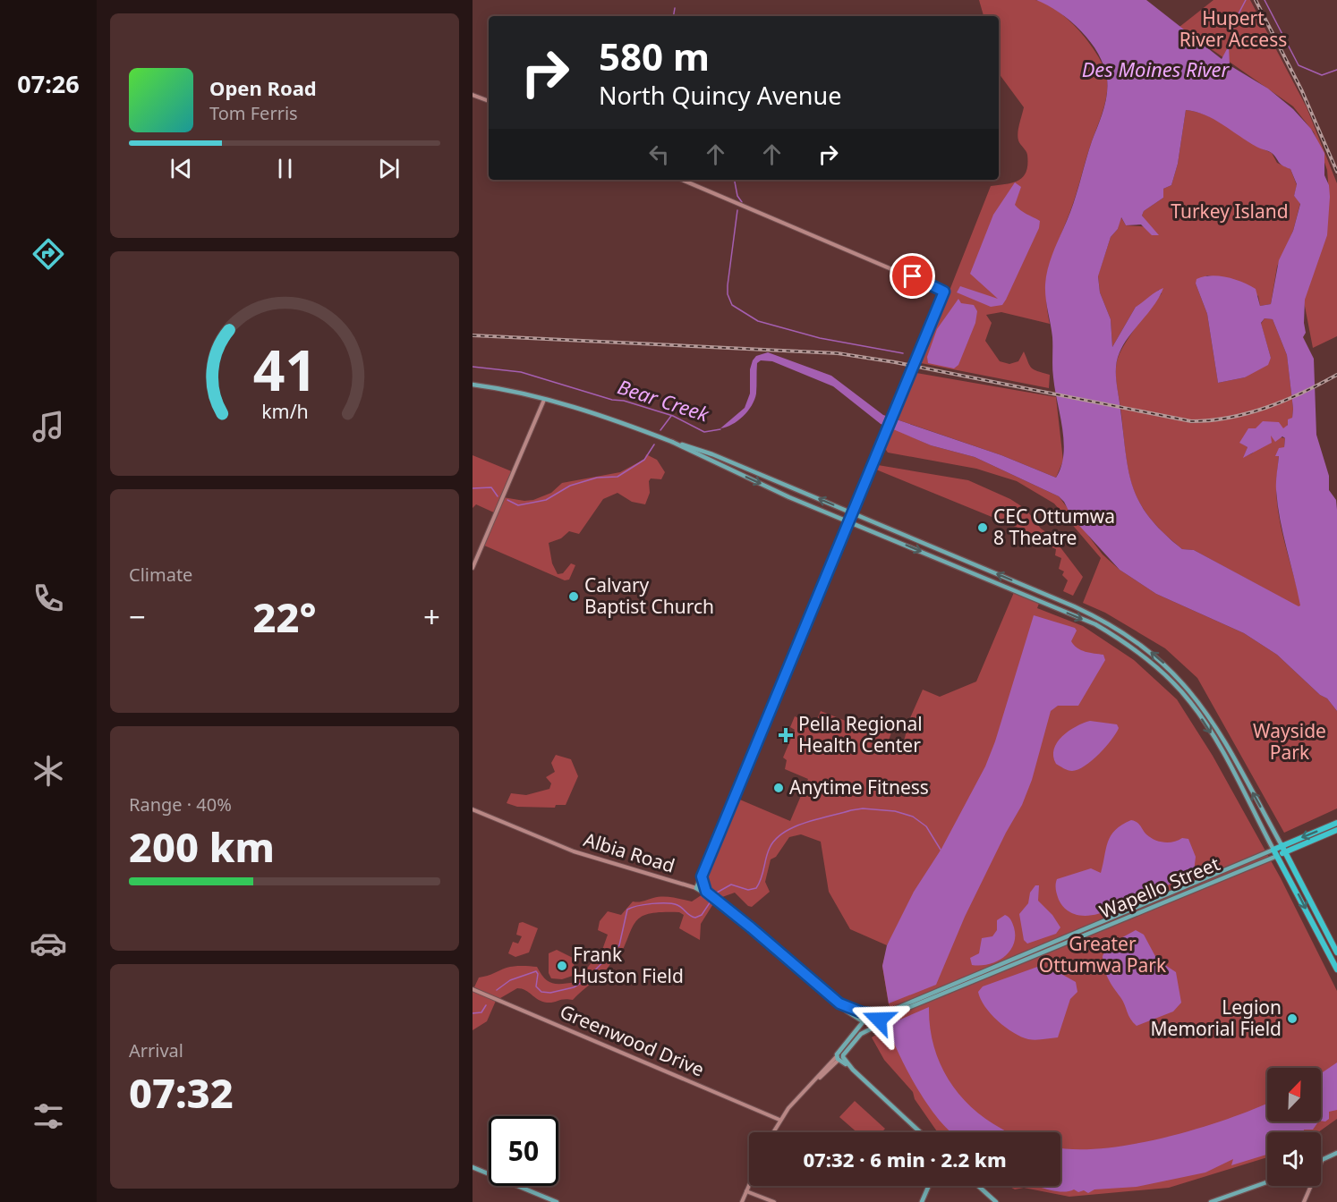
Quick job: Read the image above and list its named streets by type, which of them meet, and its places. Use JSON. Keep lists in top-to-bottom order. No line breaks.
{"streets":{"main road":["Albia Road","Wapello Street"],"street":["Greenwood Drive"]},"crossings":[["Albia Road","Wapello Street"]],"water":["Des Moines River","Bear Creek"],"parks":["Hupert River Access","Turkey Island","Wayside Park","Greater Ottumwa Park"],"places":{"other":["CEC Ottumwa 8 Theatre","Calvary Baptist Church","Anytime Fitness","Frank Huston Field","Legion Memorial Field"],"health":["Pella Regional Health Center"]},"north":"top right","page":{"tabs":"07:26","turn":["580 m","North Quincy Avenue"],"song":["Open Road","Tom Ferris"],"tile":["Climate",["Range · 40%","200 km"],["Arrival","07:32"]],"heat":["−","22°","+"],"limit":"50","trip":"07:32 · 6 min · 2.2 km","gauge":["41","km/h"]}}
